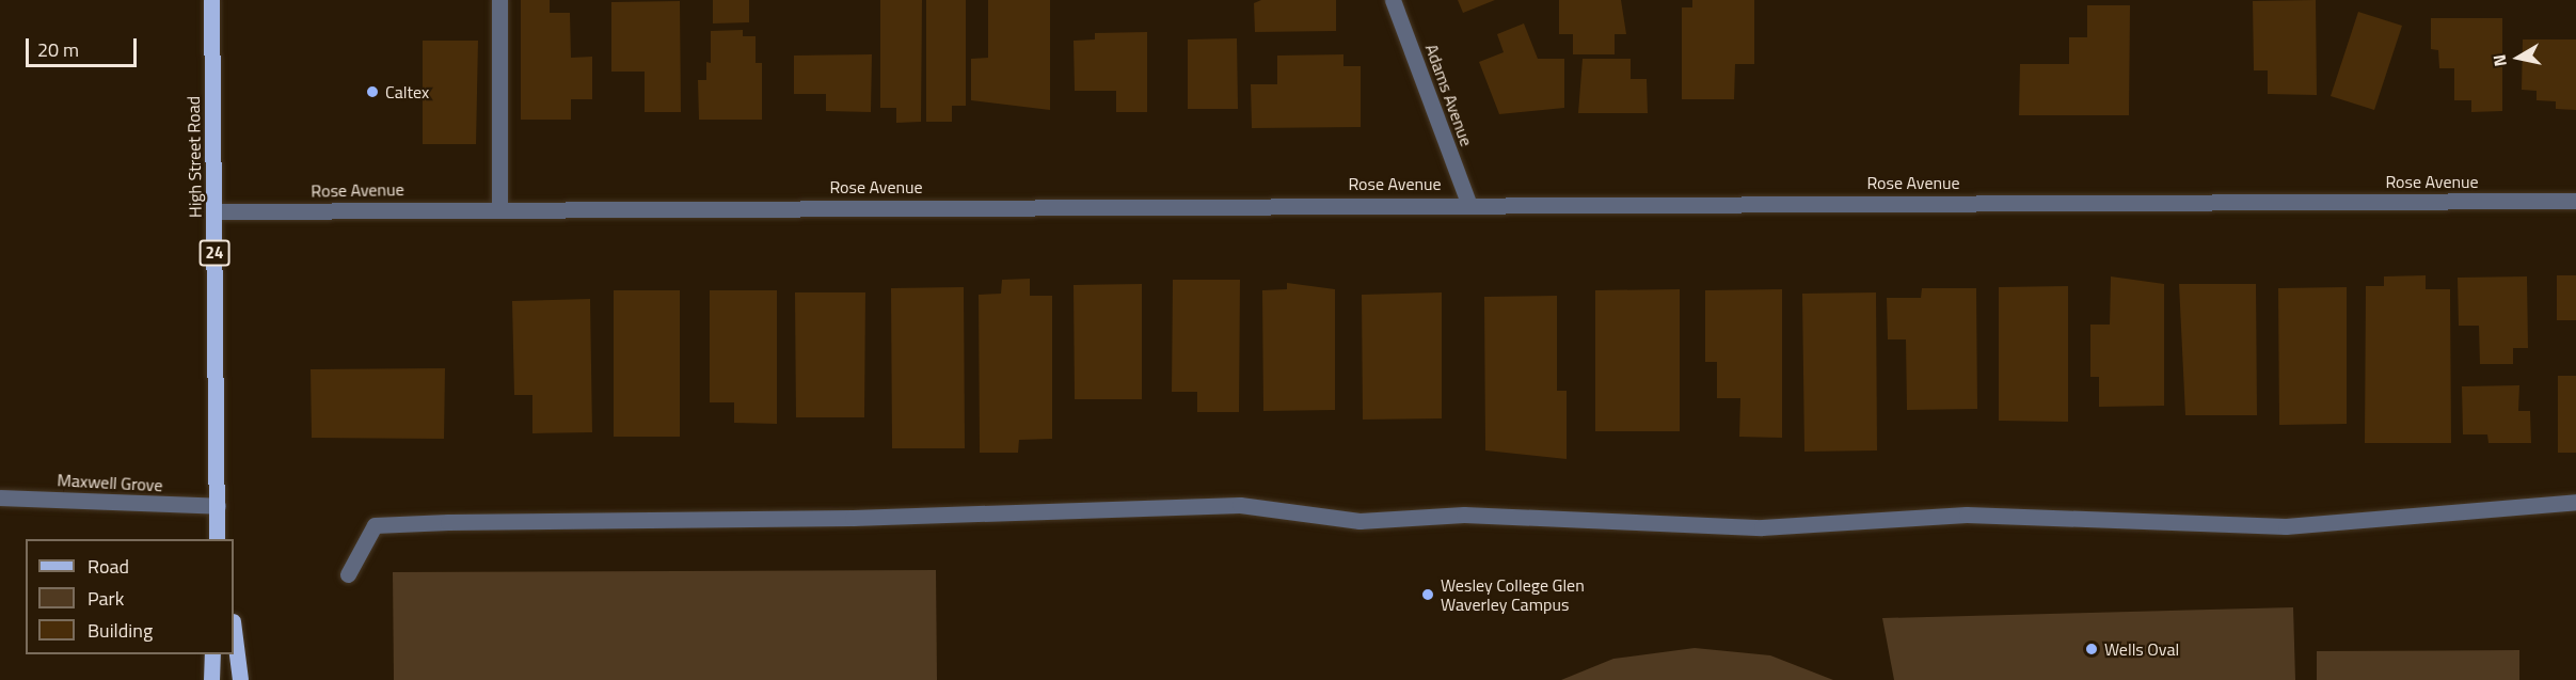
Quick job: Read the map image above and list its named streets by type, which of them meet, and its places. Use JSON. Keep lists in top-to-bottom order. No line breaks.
{"streets":{"main road":["High Street Road","24"],"street":["Adams Avenue","Rose Avenue","Maxwell Grove"]},"crossings":[["Adams Avenue","Rose Avenue"],["High Street Road","Rose Avenue"],["High Street Road","Maxwell Grove"]],"places":["Caltex","Wesley College Glen Waverley Campus","Wells Oval"],"legend":["Road","Park","Building"],"scale_bar":"20 m","north":"left"}
